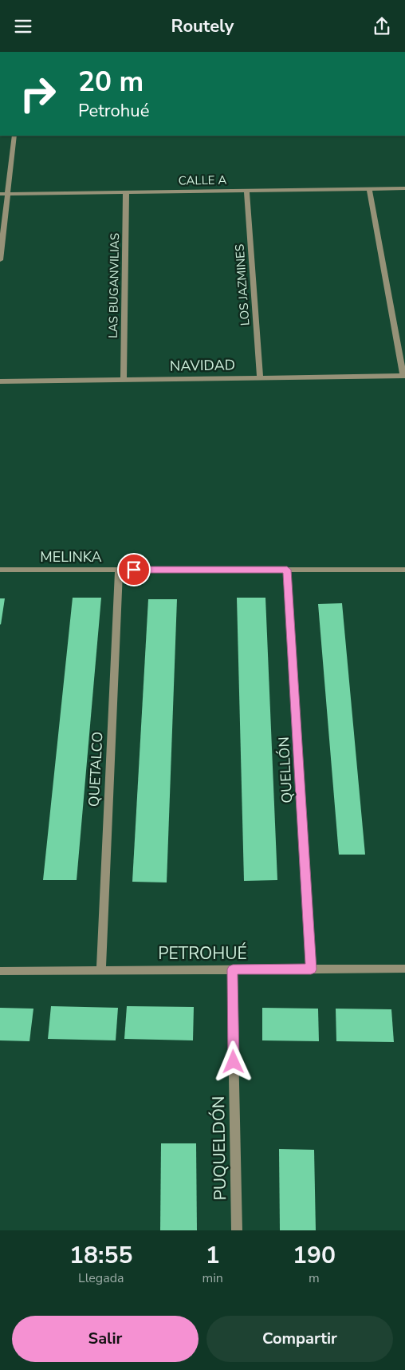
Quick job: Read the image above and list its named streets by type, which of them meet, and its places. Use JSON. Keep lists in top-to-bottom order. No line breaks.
{"streets":{"street":["CALLE A","LOS JAZMINES","LAS BUGANVILIAS","NAVIDAD","MELINKA","QUETALCO","QUELLÓN","PETROHUÉ","PUQUELDÓN"]},"crossings":[["CALLE A","LOS JAZMINES"],["CALLE A","LAS BUGANVILIAS"],["LOS JAZMINES","NAVIDAD"],["LAS BUGANVILIAS","NAVIDAD"],["MELINKA","QUETALCO"],["MELINKA","QUELLÓN"],["QUETALCO","PETROHUÉ"],["QUELLÓN","PETROHUÉ"],["PETROHUÉ","PUQUELDÓN"]],"page":{"header":"Routely","turn":["20 m","Petrohué"],"eta":["18:55","Llegada","1","min","190","m"],"buttons":["Salir","Compartir"]}}
